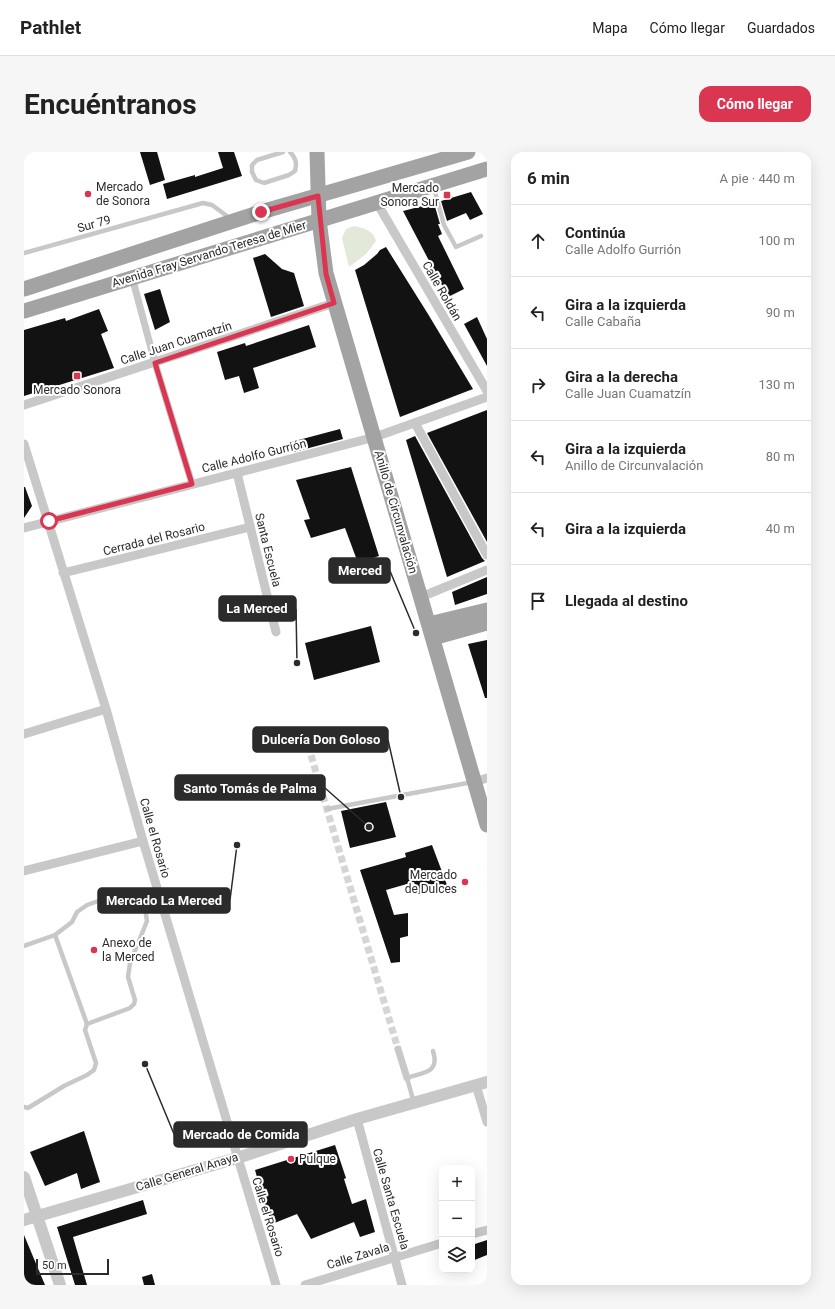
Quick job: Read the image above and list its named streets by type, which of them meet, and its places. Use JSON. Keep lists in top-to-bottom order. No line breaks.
{"streets":{"main road":["Avenida Fray Servando Teresa de Mier","Anillo de Circunvalación"],"street":["Calle Roldán","Calle Juan Cuamatzín","Calle Adolfo Gurrión","Cerrada del Rosario","Santa Escuela","Calle el Rosario","Calle General Anaya","Calle Santa Escuela","Calle Zavala"],"lane":["Sur 79"]},"crossings":[["Sur 79","Avenida Fray Servando Teresa de Mier"],["Avenida Fray Servando Teresa de Mier","Calle Roldán"],["Avenida Fray Servando Teresa de Mier","Anillo de Circunvalación"],["Calle Juan Cuamatzín","Anillo de Circunvalación"],["Calle Adolfo Gurrión","Anillo de Circunvalación"],["Calle Adolfo Gurrión","Santa Escuela"],["Calle Adolfo Gurrión","Calle el Rosario"],["Cerrada del Rosario","Santa Escuela"],["Cerrada del Rosario","Calle el Rosario"],["Calle el Rosario","Calle General Anaya"],["Calle General Anaya","Calle Santa Escuela"],["Calle Santa Escuela","Calle Zavala"]],"places":{"other":["Mercado de Sonora","Merced","La Merced","Dulcería Don Goloso","Santo Tomás de Palma","Mercado La Merced","Mercado de Dulces","Anexo de la Merced","Mercado de Comida","Pulque"],"transit":["Mercado Sonora Sur","Mercado Sonora"]},"scale_bar":"50 m","page":{"header":"Pathlet","nav":["Mapa","Cómo llegar","Guardados"],"buttons":"Cómo llegar","title":"Encuéntranos","heading":["6 min","A pie · 440 m"],"list":[["Continúa","Calle Adolfo Gurrión","100 m"],["Gira a la izquierda","Calle Cabaña","90 m"],["Gira a la derecha","Calle Juan Cuamatzín","130 m"],["Gira a la izquierda","Anillo de Circunvalación","80 m"],["Gira a la izquierda","40 m"],"Llegada al destino"],"map_buttons":["+","−"],"scale":"50 m"}}
